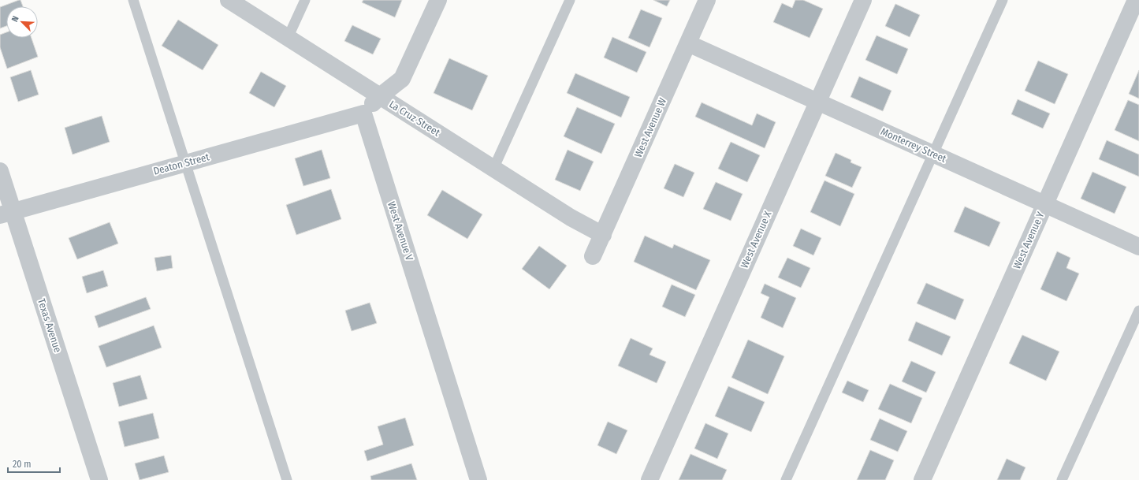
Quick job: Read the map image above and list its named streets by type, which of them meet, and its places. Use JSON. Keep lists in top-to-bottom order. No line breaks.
{"streets":{"street":["La Cruz Street","West Avenue W","Monterrey Street","Deaton Street","West Avenue V","West Avenue X","West Avenue Y","Texas Avenue"]},"crossings":[["La Cruz Street","West Avenue W"],["West Avenue W","Monterrey Street"],["Monterrey Street","West Avenue X"],["Monterrey Street","West Avenue Y"],["Deaton Street","West Avenue V"],["Deaton Street","Texas Avenue"]],"scale_bar":"20 m","north":"top left"}
